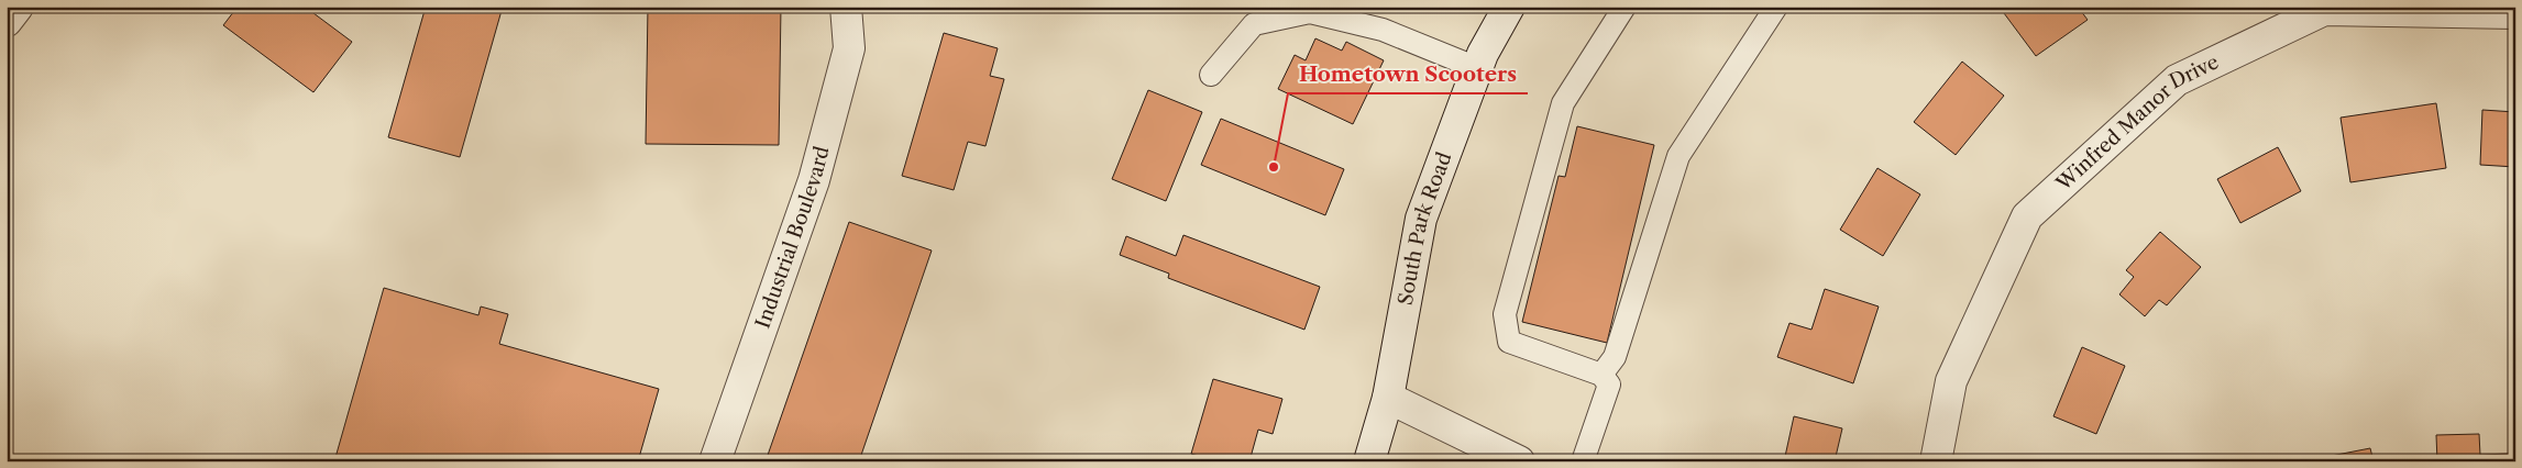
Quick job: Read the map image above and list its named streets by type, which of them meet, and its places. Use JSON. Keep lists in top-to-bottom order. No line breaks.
{"streets":{"street":["Winfred Manor Drive","South Park Road","Industrial Boulevard"]},"places":["Hometown Scooters"]}
